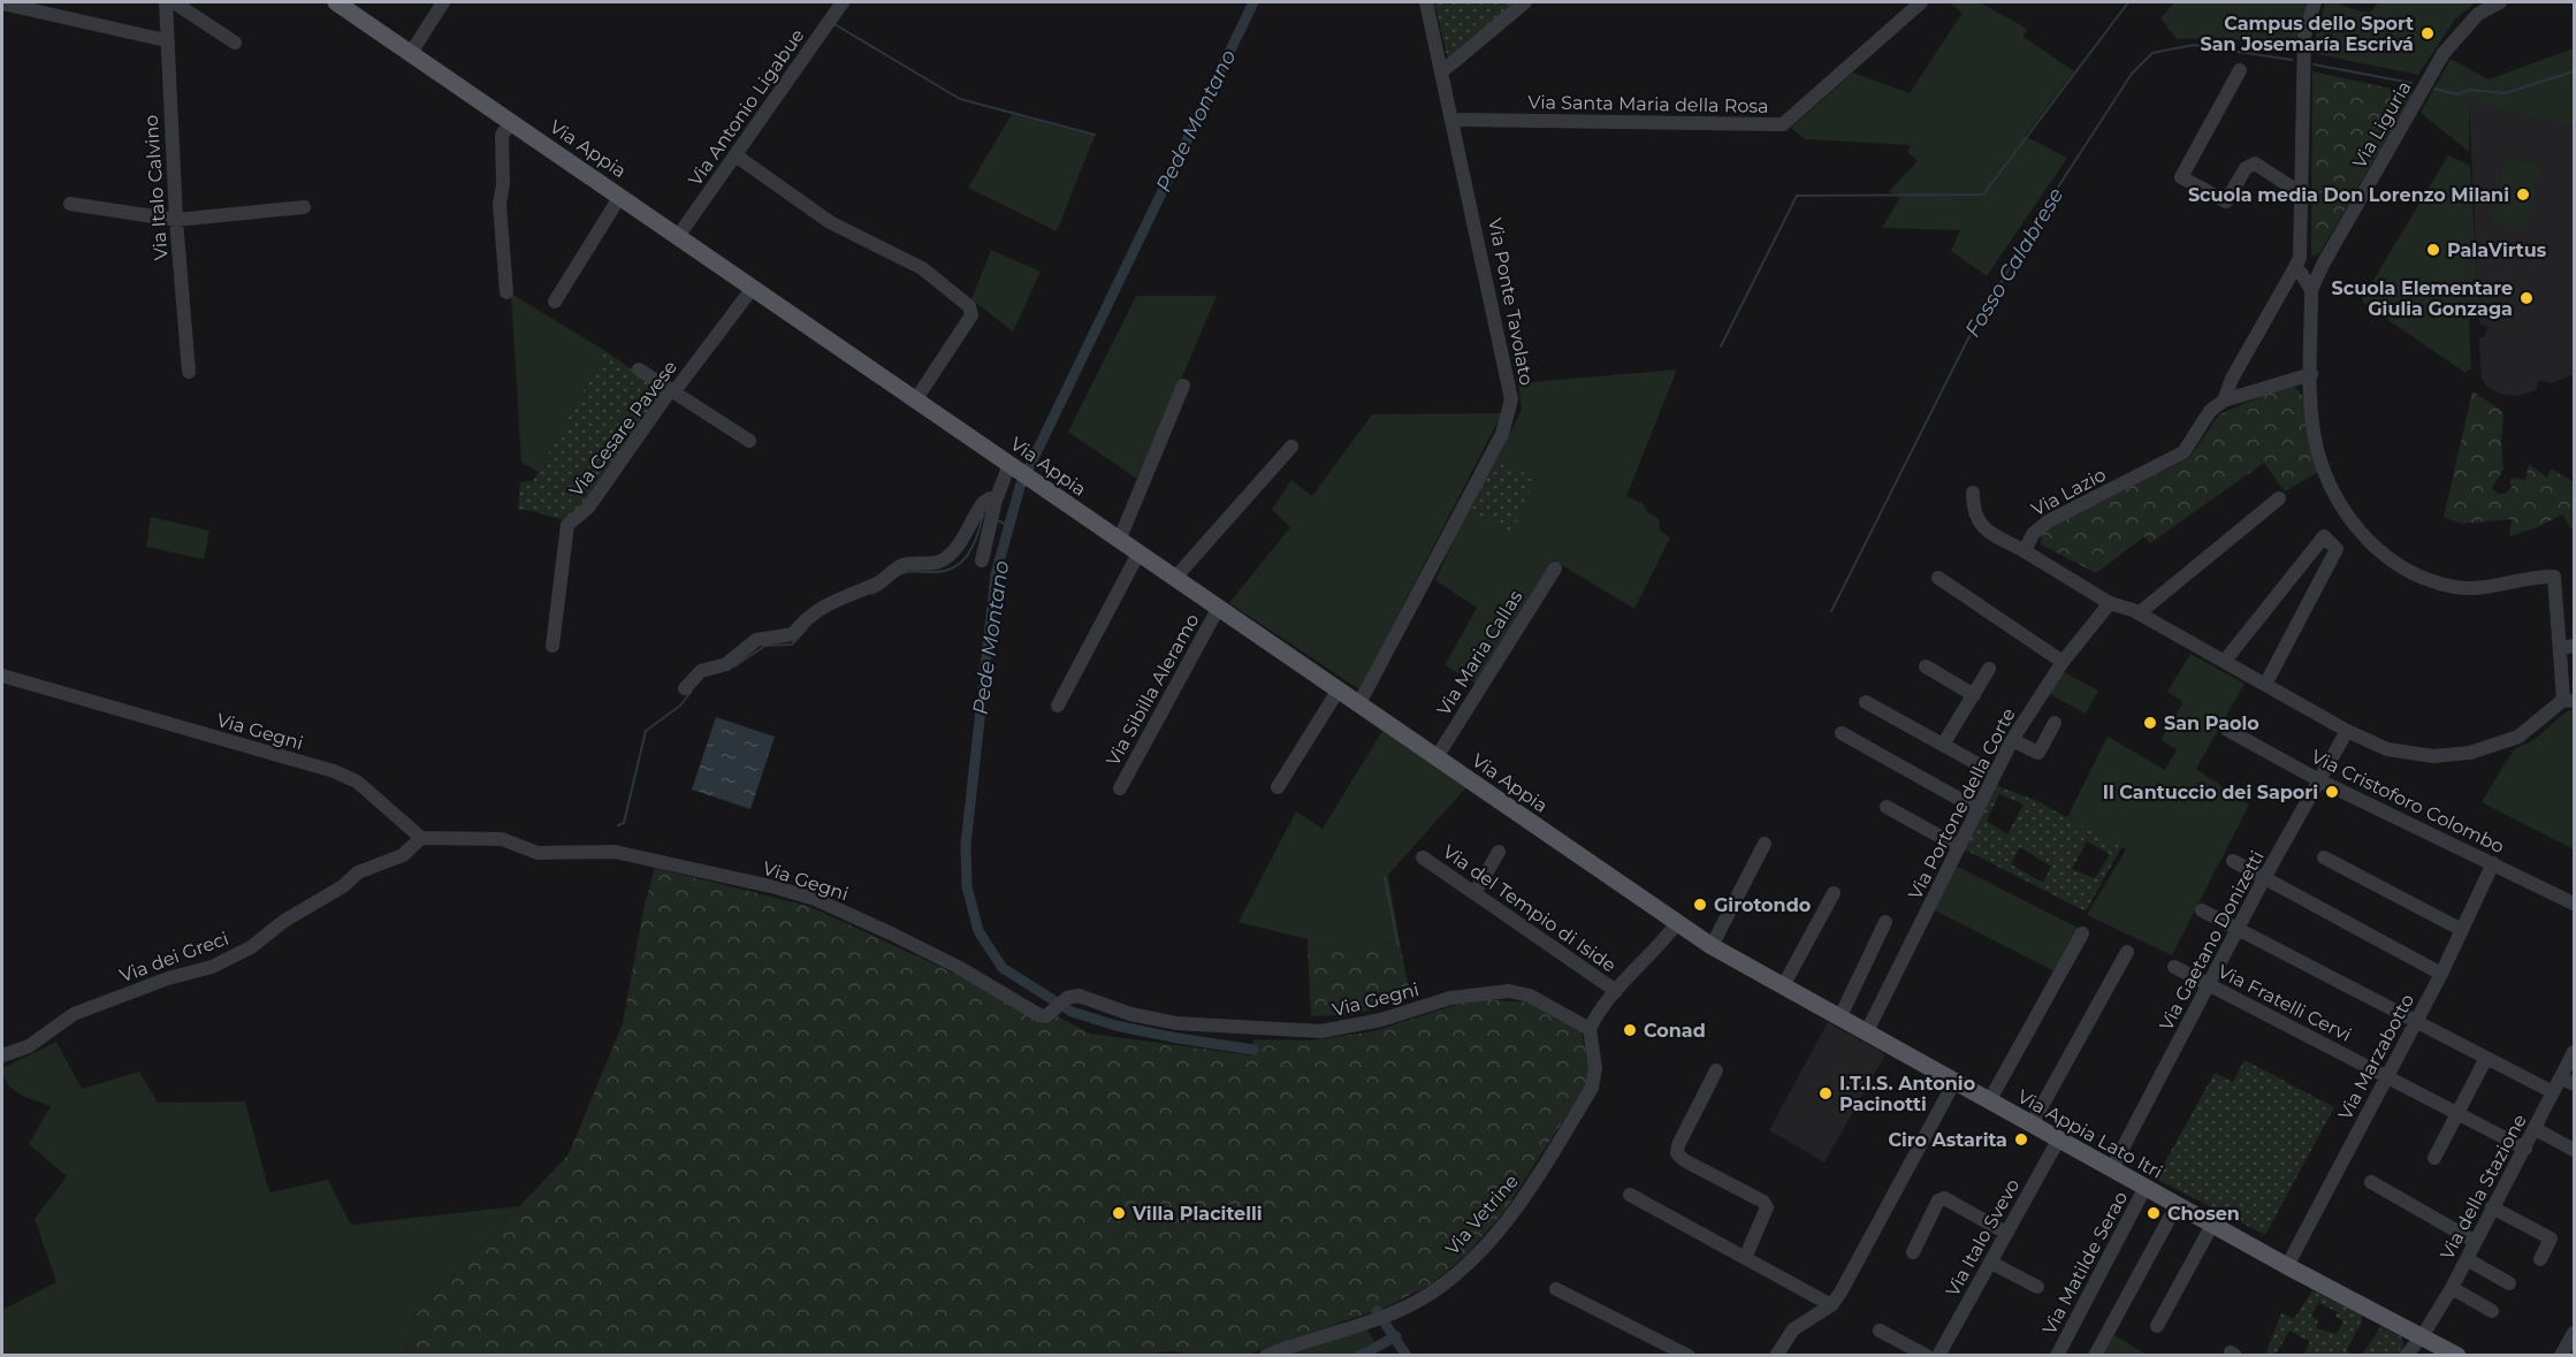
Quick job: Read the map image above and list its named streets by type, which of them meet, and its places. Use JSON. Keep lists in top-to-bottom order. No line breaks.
{"streets":{"main road":["Via Appia","Via Appia Lato Itri"],"street":["Via Santa Maria della Rosa","Via Antonio Ligabue","Via Liguria","Via Italo Calvino","Via Ponte Tavolato","Via Cesare Pavese","Via Lazio","Via Maria Callas","Via Sibilla Aleramo","Via Gegni","Via Cristoforo Colombo","Via Portone della Corte","Via del Tempio di Iside","Via Gaetano Donizetti","Via dei Greci","Via Fratelli Cervi","Via Marzabotto","Via della Stazione","Via Vetrine","Via Italo Svevo","Via Matilde Serao"]},"crossings":[["Via Santa Maria della Rosa","Via Ponte Tavolato"],["Via Antonio Ligabue","Via Appia"],["Via Appia","Via Ponte Tavolato"],["Via Appia","Via Cesare Pavese"],["Via Appia","Via Maria Callas"],["Via Appia","Via Sibilla Aleramo"],["Via Appia","Via Appia Lato Itri"],["Via Gegni","Via dei Greci"],["Via Gegni","Via Vetrine"],["Via Cristoforo Colombo","Via Gaetano Donizetti"],["Via Cristoforo Colombo","Via Marzabotto"],["Via Portone della Corte","Via Appia Lato Itri"],["Via Gaetano Donizetti","Via Fratelli Cervi"],["Via Gaetano Donizetti","Via Appia Lato Itri"],["Via Fratelli Cervi","Via Marzabotto"],["Via Fratelli Cervi","Via della Stazione"],["Via Marzabotto","Via Appia Lato Itri"],["Via Appia Lato Itri","Via della Stazione"],["Via Appia Lato Itri","Via Italo Svevo"],["Via Appia Lato Itri","Via Matilde Serao"]],"water":["Pede Montano","Fosso Calabrese"],"places":["Campus dello Sport San Josemaría Escrivá","Scuola media Don Lorenzo Milani","PalaVirtus","Scuola Elementare Giulia Gonzaga","San Paolo","Il Cantuccio dei Sapori","Girotondo","Conad","I.T.I.S. Antonio Pacinotti","Ciro Astarita","Villa Placitelli","Chosen"]}
